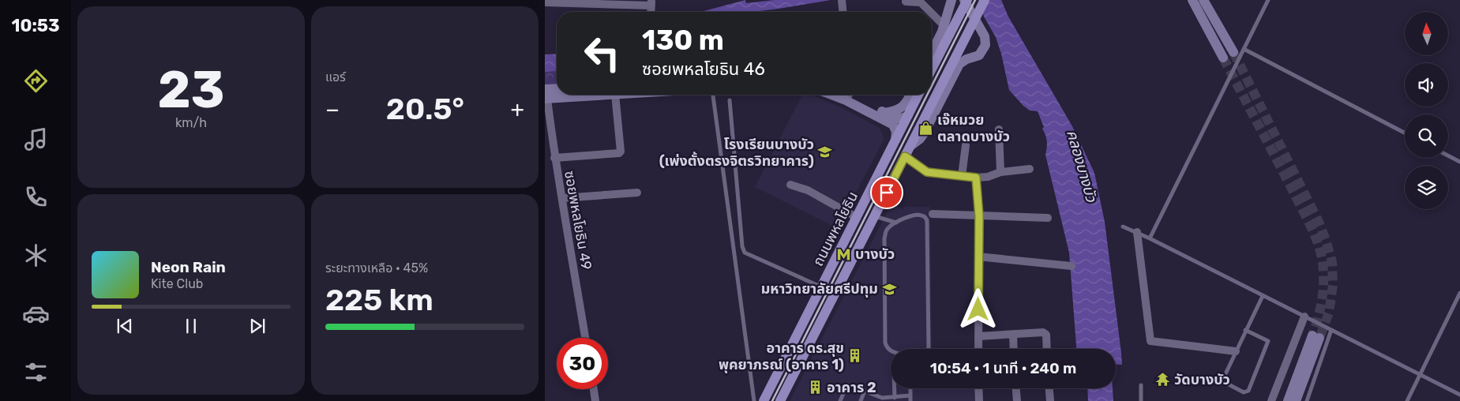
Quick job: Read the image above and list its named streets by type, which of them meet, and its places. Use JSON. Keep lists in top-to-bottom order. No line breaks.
{"streets":{"main road":["ถนนพหลโยธิน"],"street":["ซอยพหลโยธิน 49"]},"water":["คลองบางบัว"],"places":{"shop":["เจ๊หมวย ตลาดบางบัว"],"school or university":["โรงเรียนบางบัว (เพ่งตั้งตรงจิตรวิทยาคาร)","มหาวิทยาลัยศรีปทุม"],"metro station":["บางบัว"],"building":["อาคาร ดร.สุข พุคยาภรณ์ (อาคาร 1)","อาคาร 2"],"temple":["วัดบางบัว"]},"north":"top","page":{"tabs":"10:53","tile":[["23","km/h"],"แอร์",["ระยะทางเหลือ · 45%","225 km"]],"turn":["130 m","ซอยพหลโยธิน 46"],"heat":["−","20.5°","+"],"song":["Neon Rain","Kite Club"],"limit":"30","trip":"10:54 · 1 นาที · 240 m"}}
